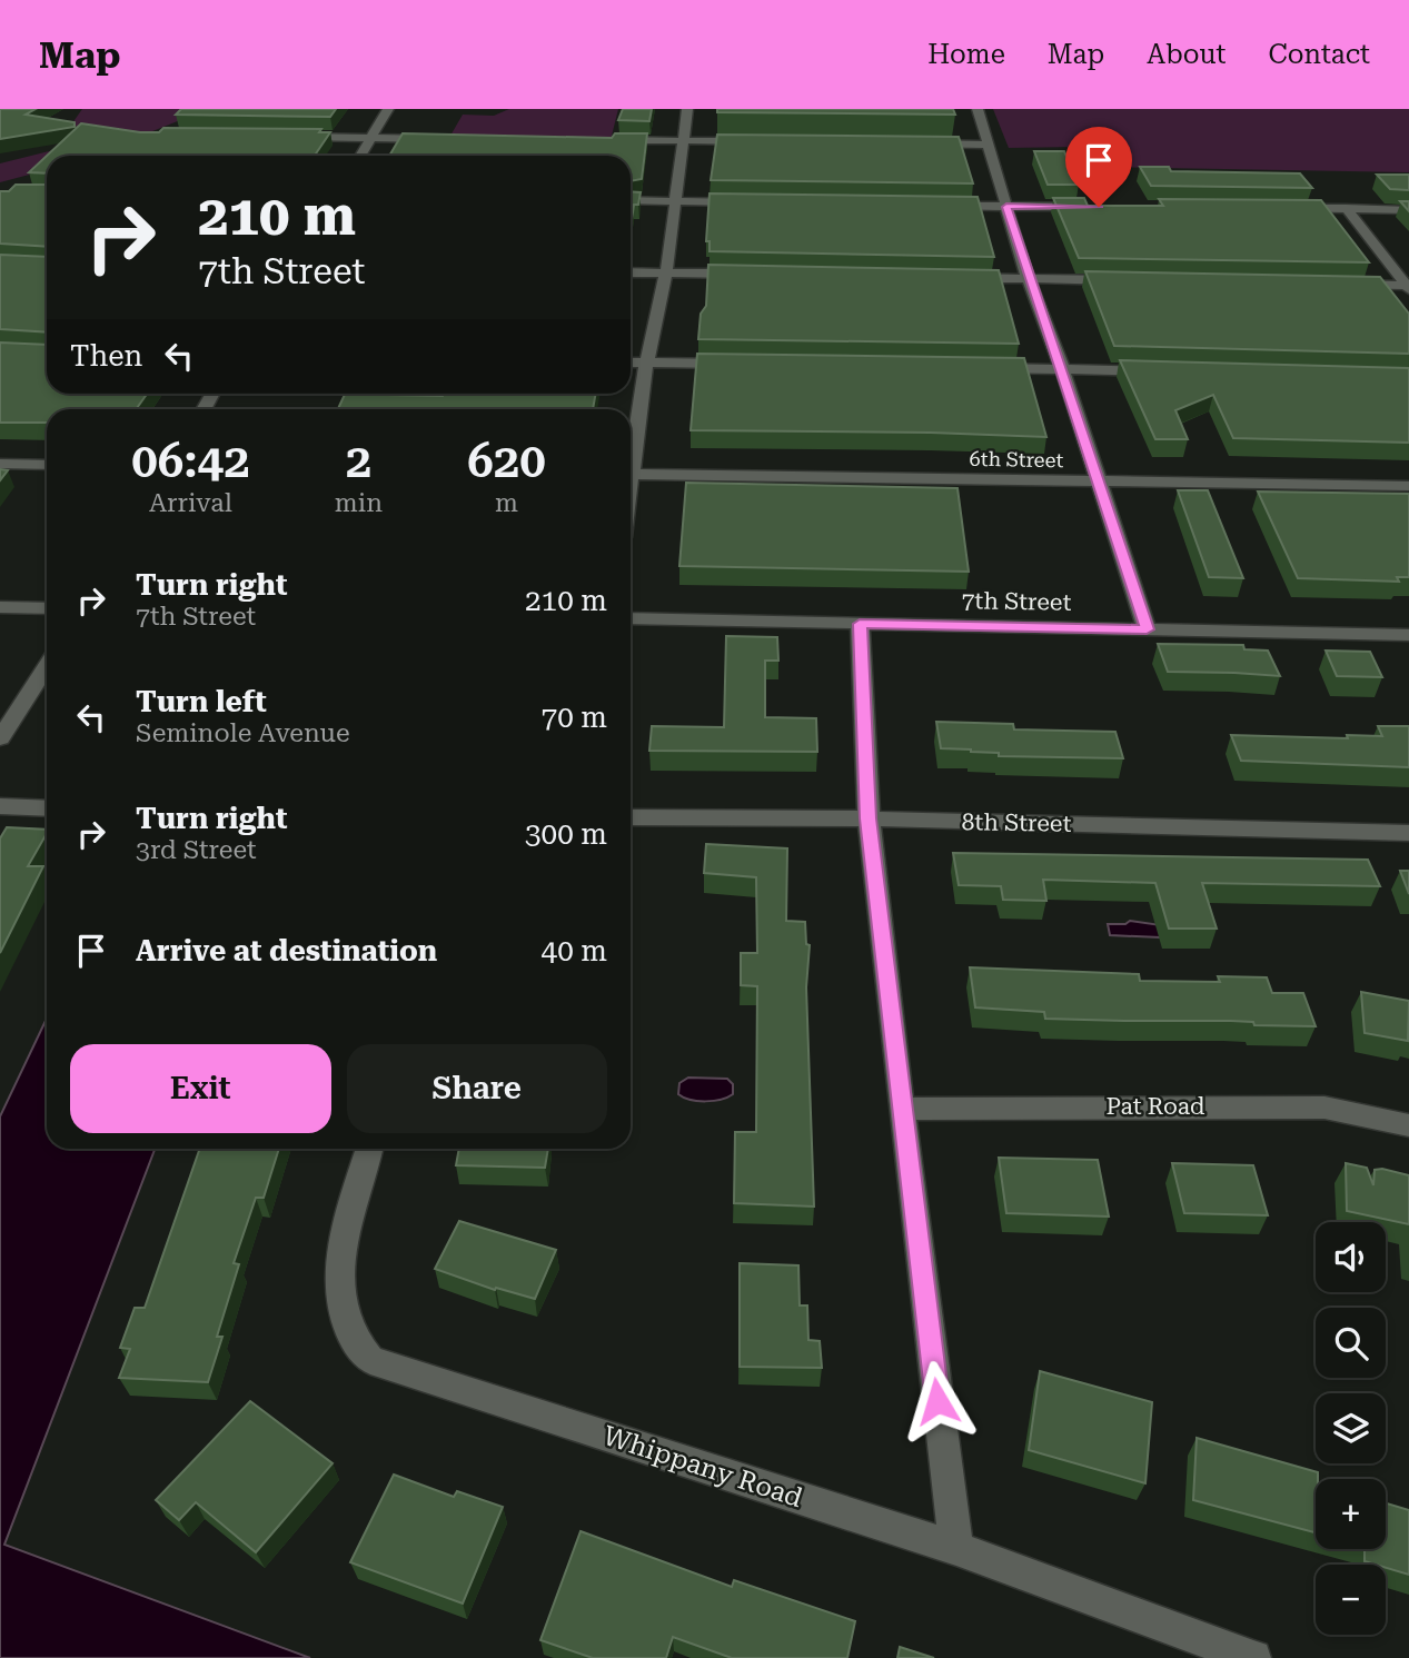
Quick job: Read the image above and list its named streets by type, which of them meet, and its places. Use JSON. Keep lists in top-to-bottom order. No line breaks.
{"streets":{"street":["6th Street","7th Street","8th Street","Pat Road","Whippany Road"]},"page":{"header":"Map","nav":["Home","Map","About","Contact"],"turn":["210 m","7th Street"],"then":"Then","eta":["06:42","Arrival","2","min","620","m"],"list":[{"name":"Turn right","note":"7th Street","value":"210 m"},{"name":"Turn left","note":"Seminole Avenue","value":"70 m"},{"name":"Turn right","note":"3rd Street","value":"300 m"},{"name":"Arrive at destination","value":"40 m"}],"buttons":["Exit","Share"],"map_buttons":["+","−"]}}
